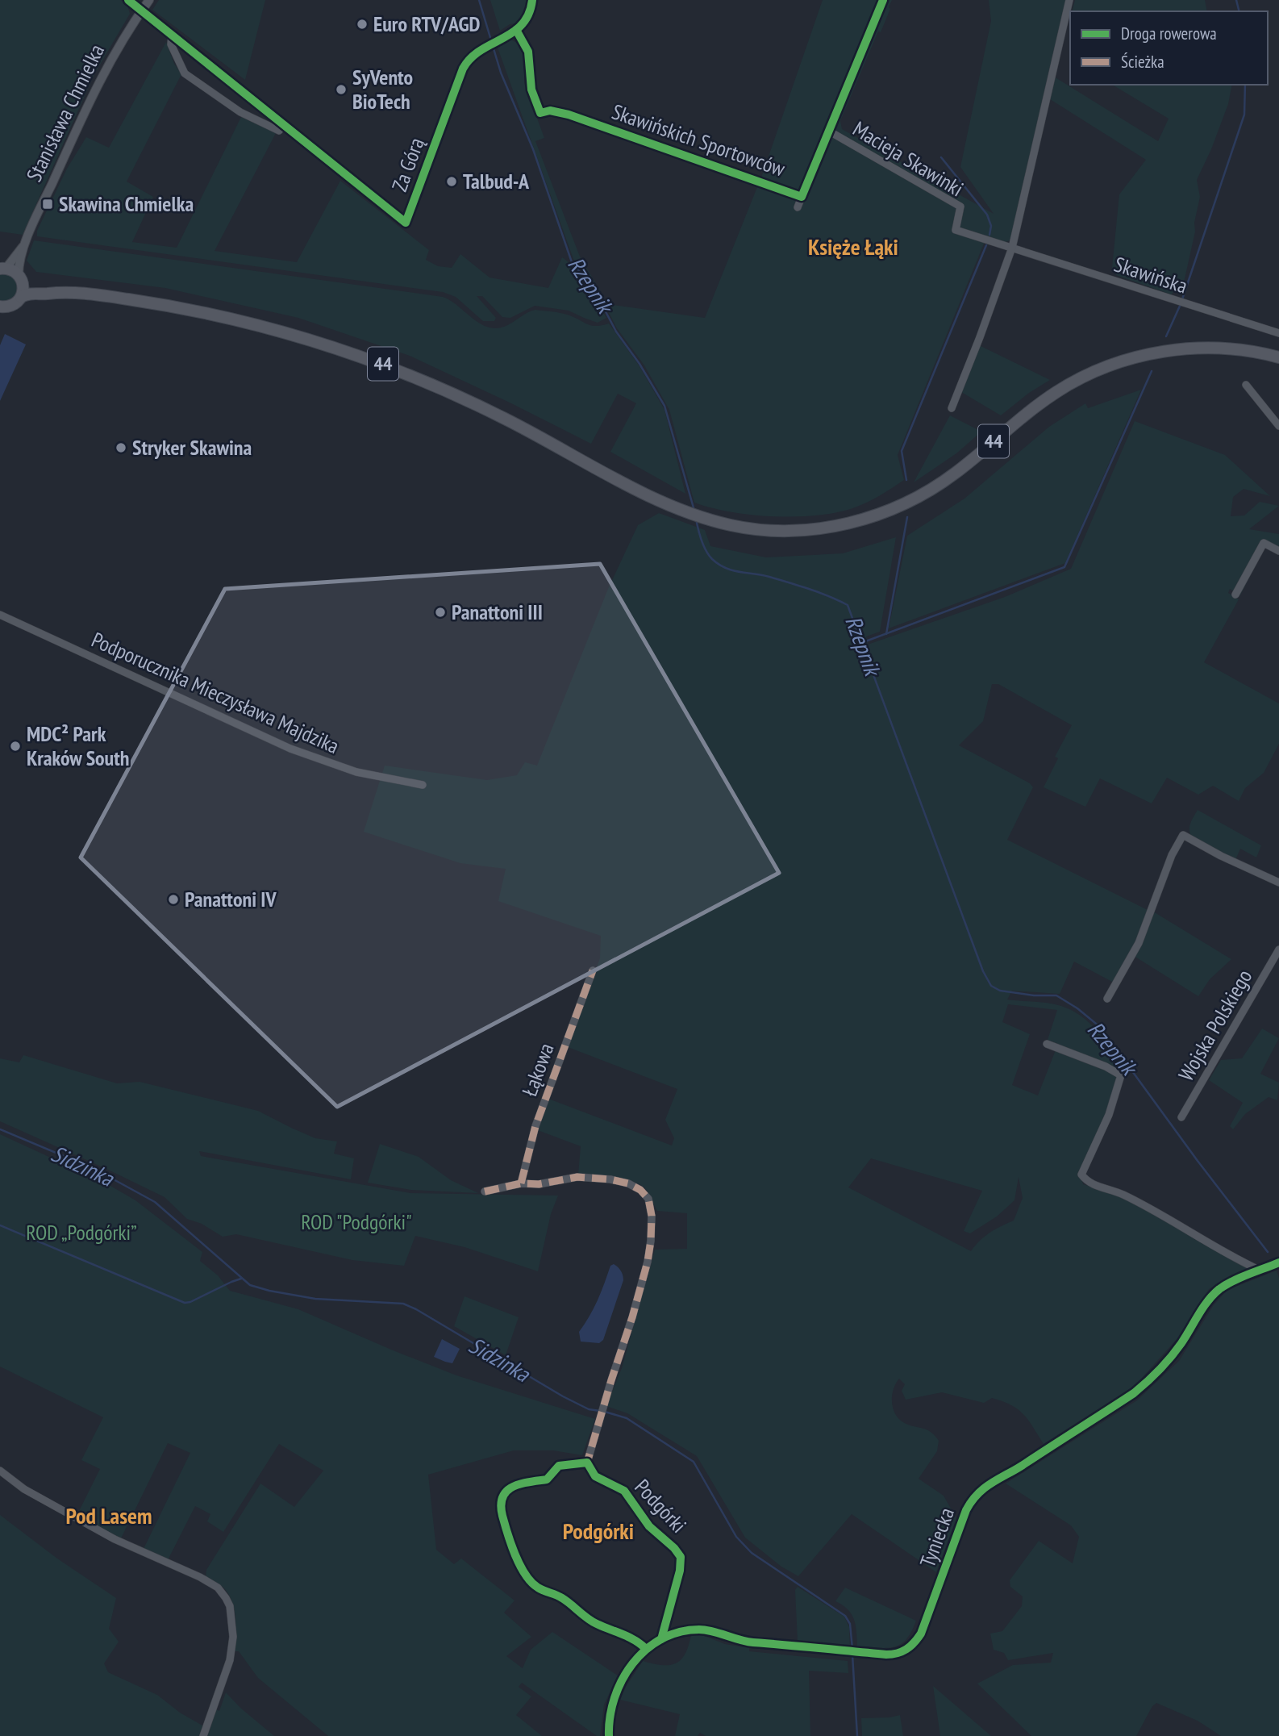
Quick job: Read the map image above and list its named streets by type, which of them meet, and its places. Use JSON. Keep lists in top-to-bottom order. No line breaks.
{"streets":{"main road":["44"],"street":["Stanisława Chmielka","Skawińskich Sportowców","Macieja Skawinki","Za Górą","Skawińska","Podporucznika Mieczysława Majdzika","Wojska Polskiego","Łąkowa","Podgórki","Tyniecka"]},"crossings":[["Stanisława Chmielka","Za Górą"],["Stanisława Chmielka","44"],["Skawińskich Sportowców","Macieja Skawinki"],["Skawińskich Sportowców","Za Górą"],["Macieja Skawinki","Skawińska"],["Podgórki","Tyniecka"]],"districts":["Księże Łąki","Pod Lasem","Podgórki"],"water":["Rzepnik","Sidzinka"],"parks":["ROD \"Podgórki\"","ROD „Podgórki”"],"places":{"other":["Euro RTV/AGD","SyVento BioTech","Talbud-A","Stryker Skawina","Panattoni III","MDC² Park Kraków South","Panattoni IV"],"transit":["Skawina Chmielka"]},"legend":["Droga rowerowa","Ścieżka"]}
